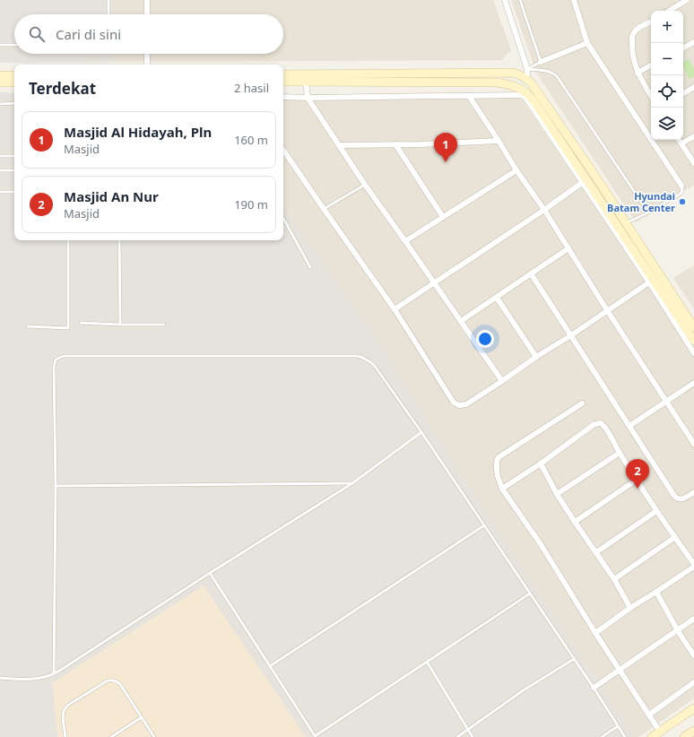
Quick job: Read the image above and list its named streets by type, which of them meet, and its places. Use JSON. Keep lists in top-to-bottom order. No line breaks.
{"places":["Hyundai Batam Center"],"page":{"map_buttons":["+","−"],"search":"Cari di sini","heading":["Terdekat","2 hasil"],"list":[{"mark":"1","name":"Masjid Al Hidayah, Pln","note":"Masjid","value":"160 m"},{"mark":"2","name":"Masjid An Nur","note":"Masjid","value":"190 m"}],"pins":["1","2"]}}
